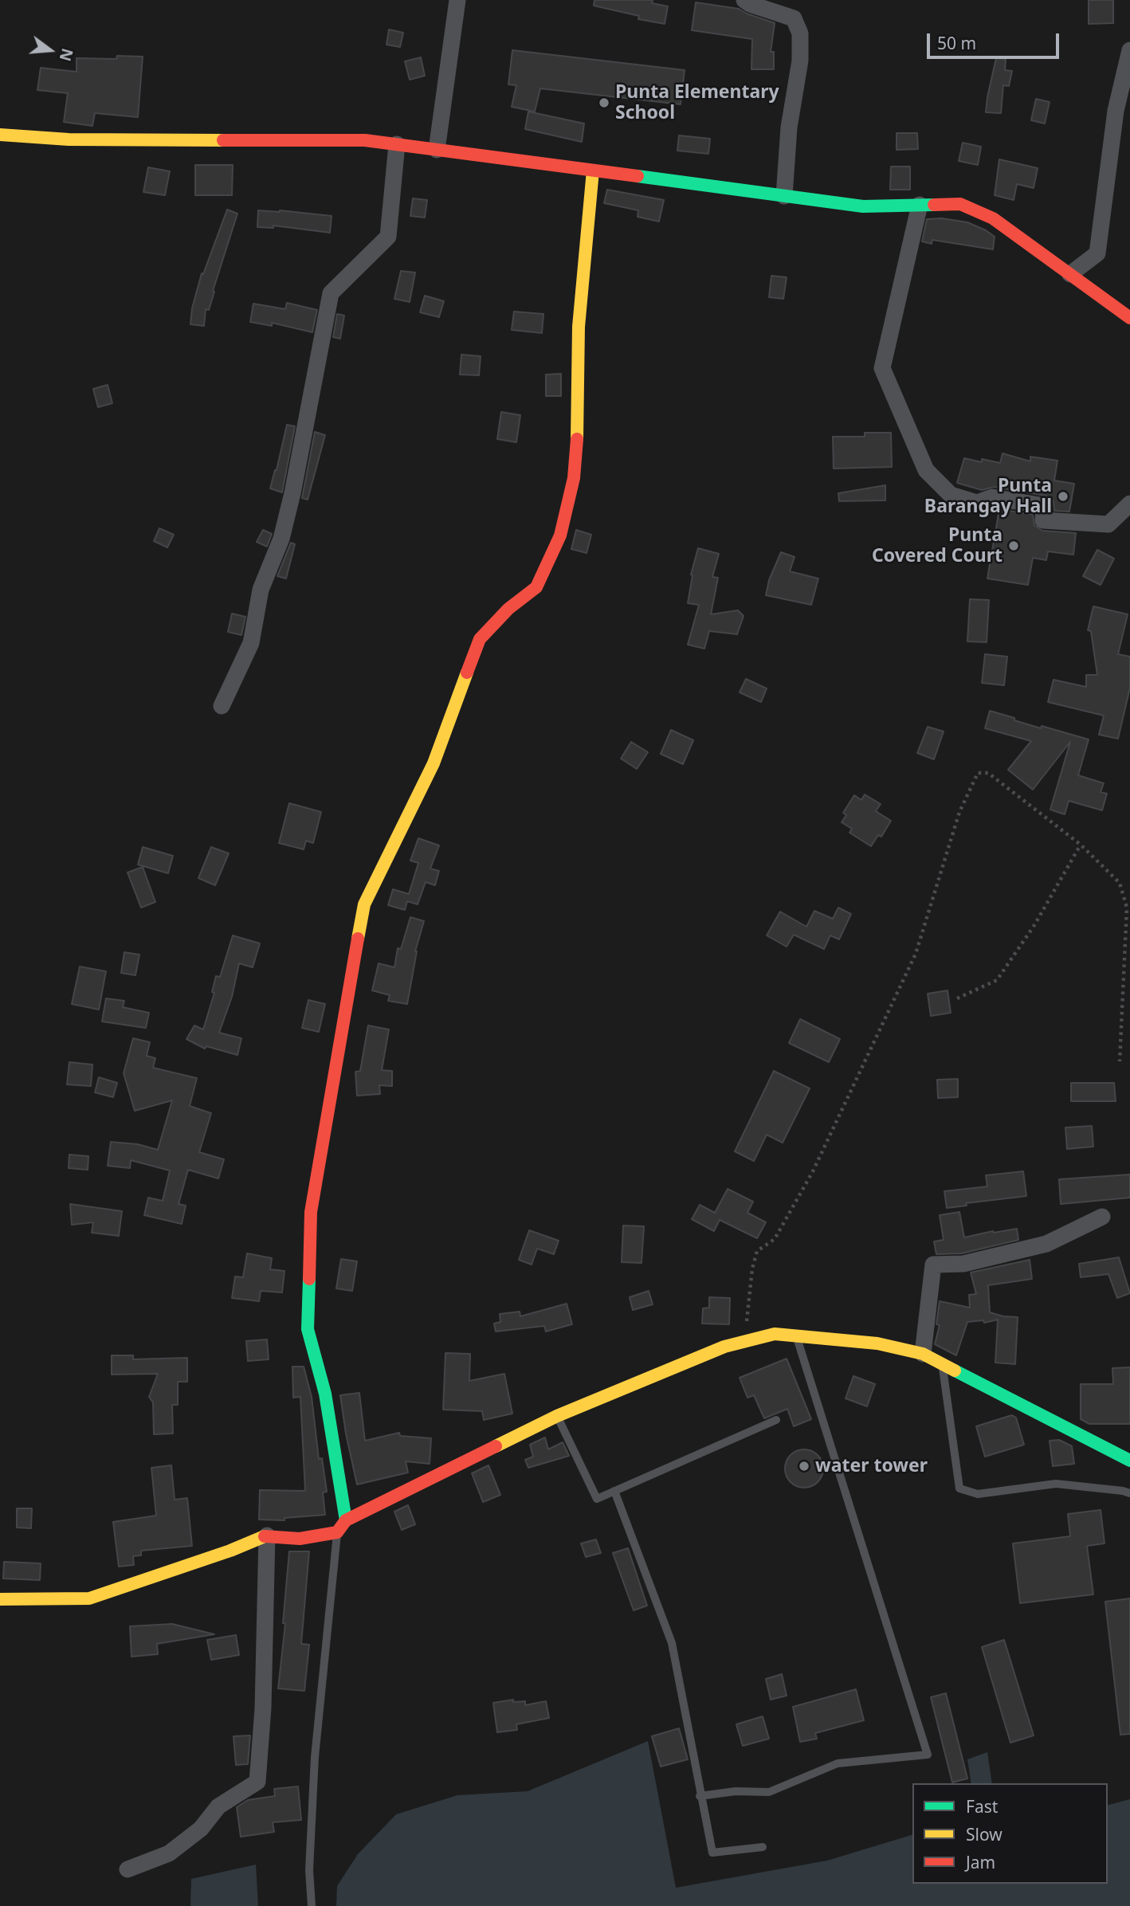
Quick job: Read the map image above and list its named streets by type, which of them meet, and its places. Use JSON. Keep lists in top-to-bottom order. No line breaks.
{"places":["Punta Elementary School","Punta Barangay Hall","Punta Covered Court","water tower"],"legend":["Fast","Slow","Jam"],"scale_bar":"50 m","north":"right"}
